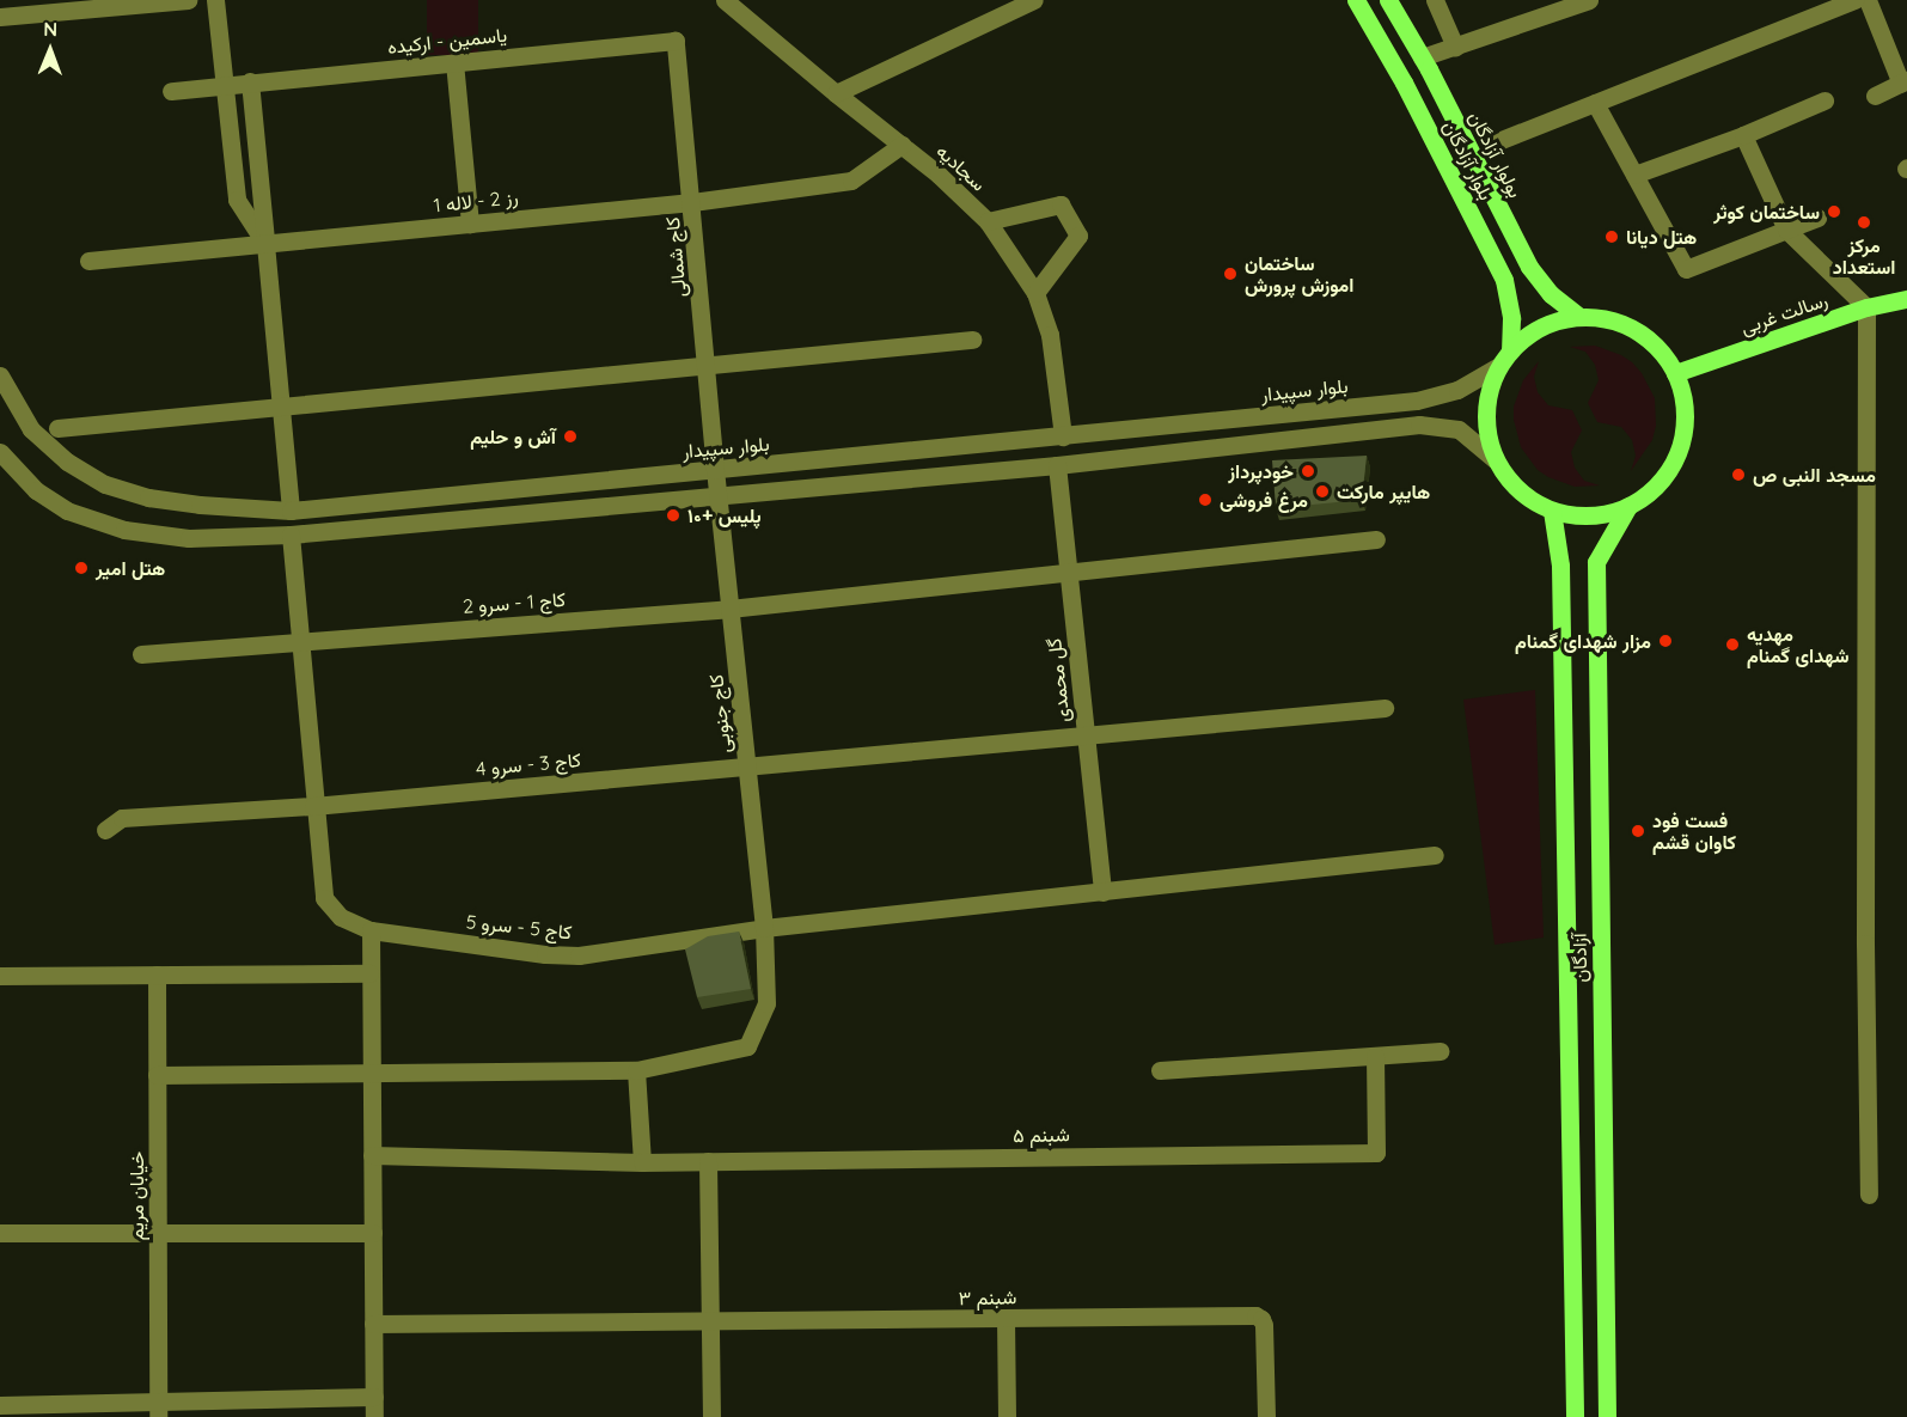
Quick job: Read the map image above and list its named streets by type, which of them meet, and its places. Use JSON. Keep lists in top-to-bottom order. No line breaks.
{"streets":{"main road":["بولوار آزادگان","بلوار آزادگان","رسالت غربی","آزادگان"],"street":["یاسمین - ارکیده","سجادیه","رز 2 - لاله 1","کاج شمالی","بلوار سپیدار","کاج 1 - سرو 2","گل محمدی","کاج جنوبی","کاج 3 - سرو 4","کاج 5 - سرو 5","شبنم ۵","خیابان مریم","شبنم ۳"]},"crossings":[["یاسمین - ارکیده","کاج شمالی"],["بولوار آزادگان","بلوار آزادگان"],["بولوار آزادگان","رسالت غربی"],["بولوار آزادگان","بلوار سپیدار"],["بولوار آزادگان","آزادگان"],["بلوار آزادگان","رسالت غربی"],["بلوار آزادگان","بلوار سپیدار"],["بلوار آزادگان","آزادگان"],["سجادیه","رز 2 - لاله 1"],["سجادیه","بلوار سپیدار"],["رز 2 - لاله 1","کاج شمالی"],["کاج شمالی","بلوار سپیدار"],["کاج شمالی","کاج جنوبی"],["رسالت غربی","بلوار سپیدار"],["رسالت غربی","آزادگان"],["بلوار سپیدار","آزادگان"],["کاج 1 - سرو 2","گل محمدی"],["کاج 1 - سرو 2","کاج جنوبی"],["گل محمدی","کاج 3 - سرو 4"],["گل محمدی","کاج 5 - سرو 5"],["کاج جنوبی","کاج 3 - سرو 4"],["کاج جنوبی","کاج 5 - سرو 5"],["کاج 3 - سرو 4","کاج 5 - سرو 5"]],"places":["ساختمان کوثر","مرکز استعداد","هتل دیانا","ساختمان اموزش پرورش","آش و حلیم","خودپرداز","مسجد النبی ص","هایپر مارکت","مرغ فروشی","پلیس +۱۰","هتل امیر","مزار شهدای گمنام","مهدیه شهدای گمنام","فست فود كاوان قشم"],"north":"top"}
